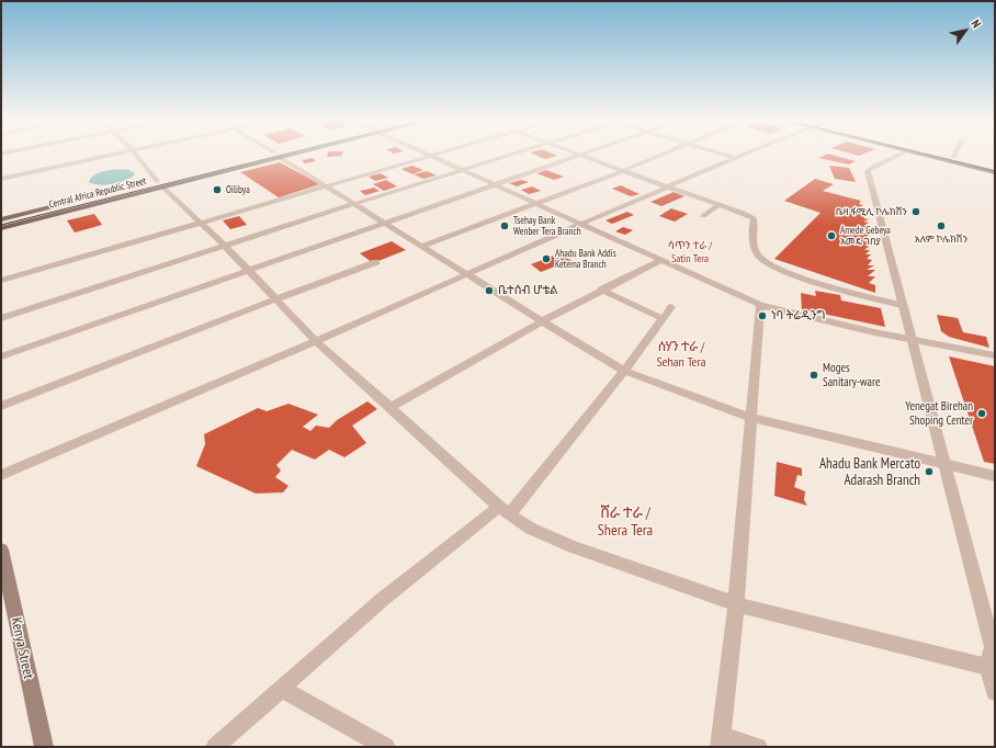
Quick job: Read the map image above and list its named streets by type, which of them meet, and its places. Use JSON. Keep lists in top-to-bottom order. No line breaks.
{"streets":{"main road":["Central Africa Republic Street","Kenya Street"]},"districts":["ሳጥን ተራ / Satin Tera","ሰሃን ተራ / Sehan Tera","ሸራ ተራ / Shera Tera"],"places":["Oilibya","ቤዛ ፋሚሊ ኮሌክሽን","Tsehay Bank Wenber Tera Branch","አለም ኮሌክሽን","Amede Gebeya አመዴ ገበያ","Ahadu Bank Addis Ketema Branch","ቤተሰብ ሆቴል","ነባ ትሬዲንግ","Moges Sanitary-ware","Yenegat Birehan Shoping Center","Ahadu Bank Mercato Adarash Branch"],"north":"top right"}
